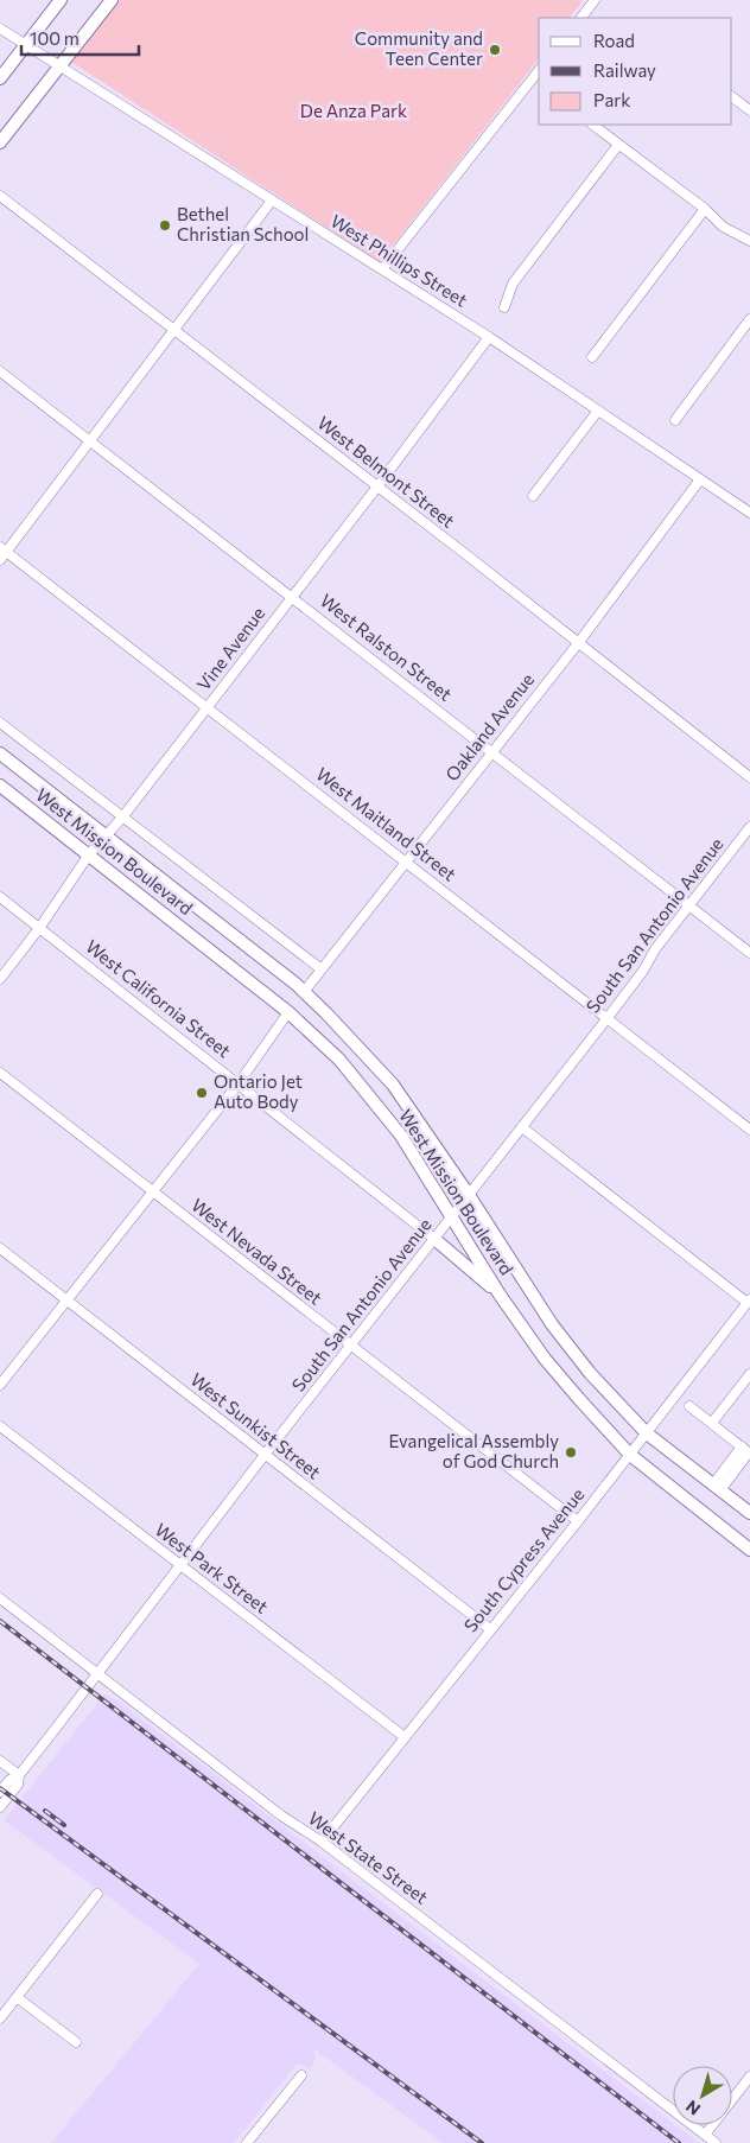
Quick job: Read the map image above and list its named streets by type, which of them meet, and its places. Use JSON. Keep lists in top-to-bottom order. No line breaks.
{"streets":{"main road":["West Mission Boulevard"],"street":["West Phillips Street","West Belmont Street","West Ralston Street","Vine Avenue","Oakland Avenue","West Maitland Street","South San Antonio Avenue","West California Street","West Nevada Street","West Sunkist Street","South Cypress Avenue","West Park Street","West State Street"]},"crossings":[["West Phillips Street","Vine Avenue"],["West Phillips Street","Oakland Avenue"],["West Belmont Street","Vine Avenue"],["West Belmont Street","Oakland Avenue"],["West Ralston Street","Vine Avenue"],["West Ralston Street","Oakland Avenue"],["West Ralston Street","South San Antonio Avenue"],["Vine Avenue","West Maitland Street"],["Vine Avenue","West Mission Boulevard"],["Vine Avenue","West California Street"],["Oakland Avenue","West Maitland Street"],["Oakland Avenue","West Mission Boulevard"],["West Maitland Street","South San Antonio Avenue"],["West Mission Boulevard","South San Antonio Avenue"],["West Mission Boulevard","South Cypress Avenue"],["South San Antonio Avenue","West California Street"],["South San Antonio Avenue","West Nevada Street"],["South San Antonio Avenue","West Sunkist Street"],["South San Antonio Avenue","West Park Street"],["South San Antonio Avenue","West State Street"],["West Nevada Street","South Cypress Avenue"],["West Sunkist Street","South Cypress Avenue"],["South Cypress Avenue","West Park Street"],["South Cypress Avenue","West State Street"]],"parks":["De Anza Park"],"places":["Community and Teen Center","Bethel Christian School","Ontario Jet Auto Body","Evangelical Assembly of God Church"],"legend":["Road","Railway","Park"],"scale_bar":"100 m","north":"bottom left"}
